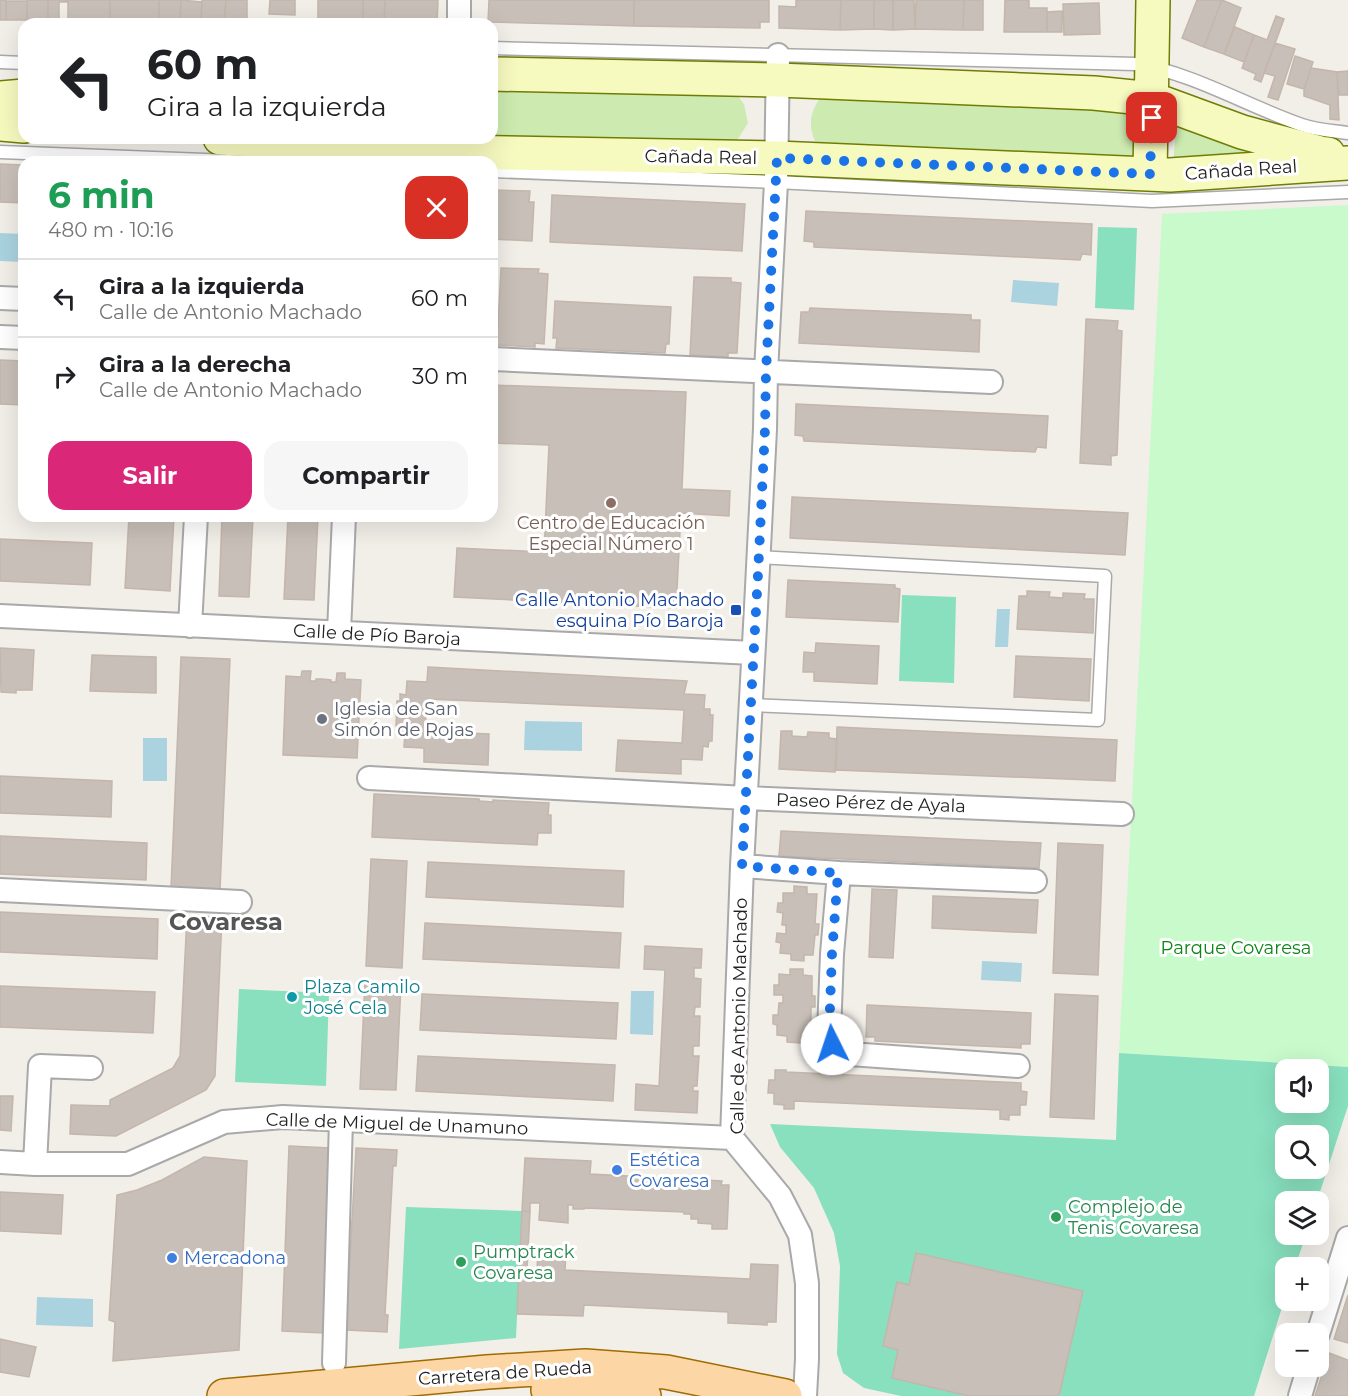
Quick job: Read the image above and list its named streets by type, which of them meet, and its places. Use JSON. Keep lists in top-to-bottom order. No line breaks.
{"streets":{"main road":["Carretera de Rueda"],"street":["Cañada Real","Calle de Pío Baroja","Paseo Pérez de Ayala","Calle de Antonio Machado","Calle de Miguel de Unamuno"]},"crossings":[["Cañada Real","Calle de Antonio Machado"],["Calle de Pío Baroja","Calle de Antonio Machado"],["Paseo Pérez de Ayala","Calle de Antonio Machado"],["Calle de Antonio Machado","Calle de Miguel de Unamuno"]],"districts":["Covaresa"],"parks":["Parque Covaresa"],"places":{"other":["Centro de Educación Especial Número 1","Iglesia de San Simón de Rojas","Plaza Camilo José Cela","Estética Covaresa","Complejo de Tenis Covaresa","Mercadona","Pumptrack Covaresa"],"transit":["Calle Antonio Machado esquina Pío Baroja"]},"page":{"turn":["60 m","Gira a la izquierda"],"heading":["6 min","480 m · 10:16"],"list":[{"name":"Gira a la izquierda","note":"Calle de Antonio Machado","value":"60 m"},{"name":"Gira a la derecha","note":"Calle de Antonio Machado","value":"30 m"}],"buttons":["Salir","Compartir"],"map_buttons":["+","−"]}}
